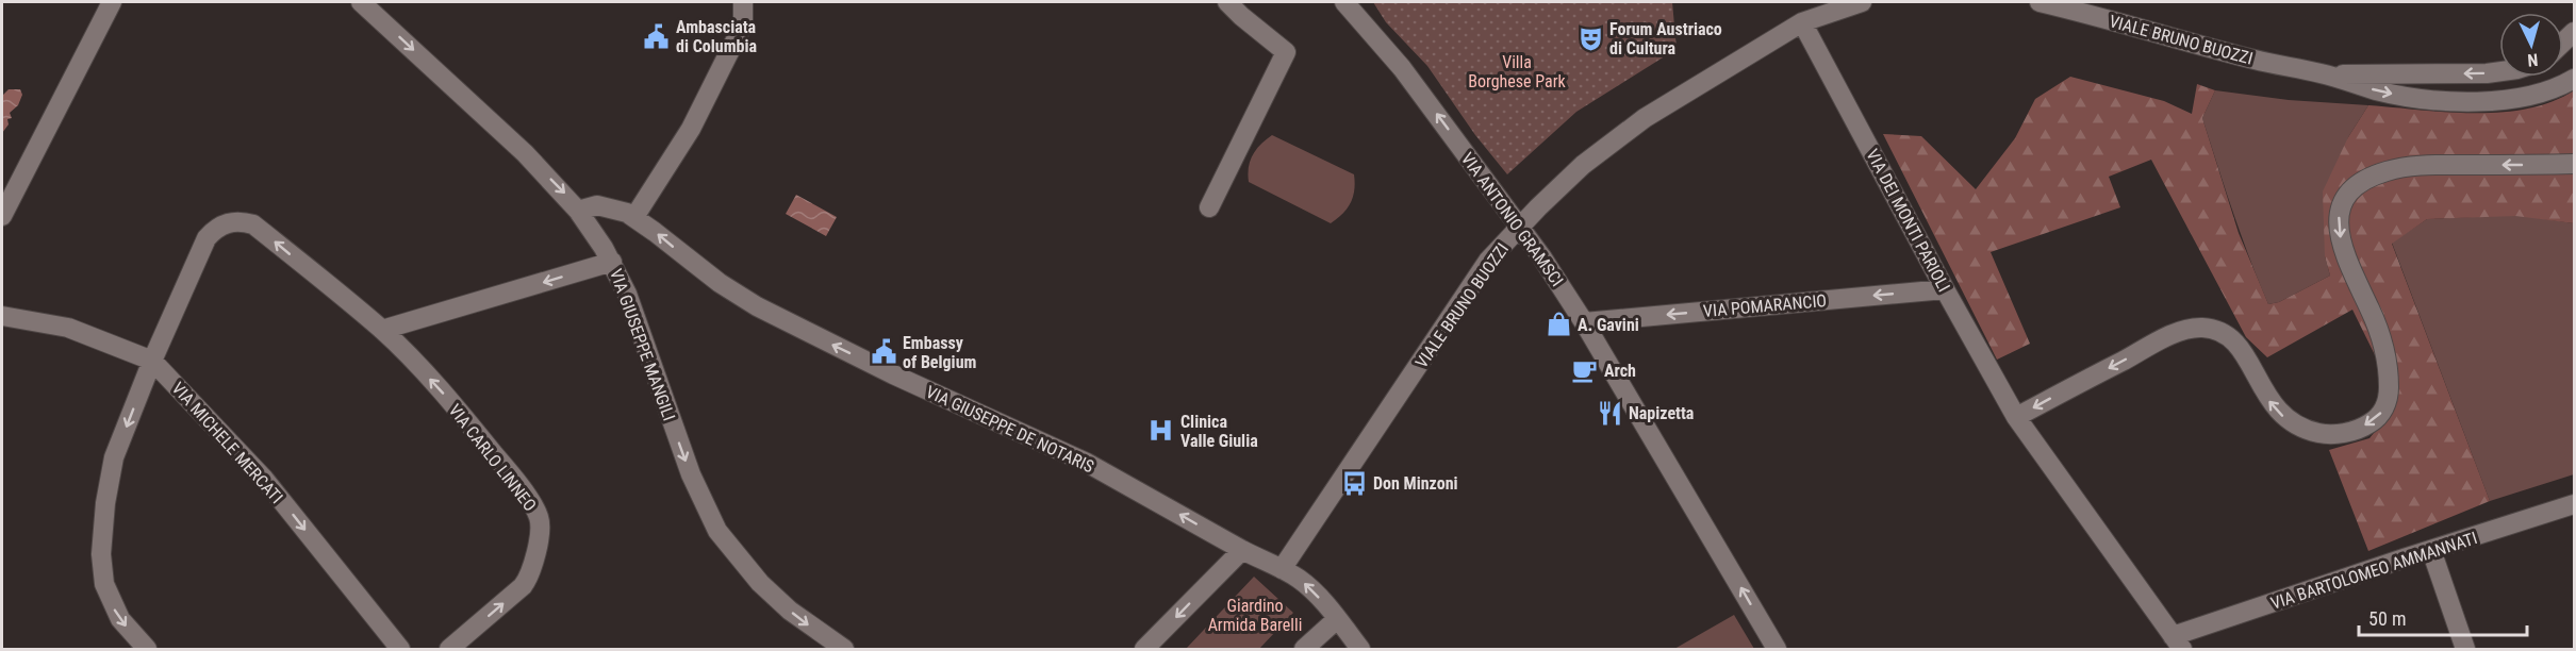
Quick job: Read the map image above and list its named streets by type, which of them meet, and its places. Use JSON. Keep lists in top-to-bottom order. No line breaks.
{"streets":{"street":["VIALE BRUNO BUOZZI","VIA ANTONIO GRAMSCI","VIA DEI MONTI PARIOLI","VIA POMARANCIO","VIA GIUSEPPE MANGILI","VIA GIUSEPPE DE NOTARIS","VIA MICHELE MERCATI","VIA CARLO LINNEO","VIA BARTOLOMEO AMMANNATI"]},"crossings":[["VIALE BRUNO BUOZZI","VIA ANTONIO GRAMSCI"],["VIALE BRUNO BUOZZI","VIA DEI MONTI PARIOLI"],["VIALE BRUNO BUOZZI","VIA GIUSEPPE DE NOTARIS"],["VIA ANTONIO GRAMSCI","VIA POMARANCIO"],["VIA DEI MONTI PARIOLI","VIA POMARANCIO"],["VIA DEI MONTI PARIOLI","VIA BARTOLOMEO AMMANNATI"],["VIA GIUSEPPE MANGILI","VIA GIUSEPPE DE NOTARIS"],["VIA MICHELE MERCATI","VIA CARLO LINNEO"]],"one_way":["VIA ANTONIO GRAMSCI","VIA POMARANCIO","VIA GIUSEPPE MANGILI","VIA GIUSEPPE DE NOTARIS","VIA MICHELE MERCATI"],"parks":["Villa Borghese Park","Giardino Armida Barelli"],"places":{"public building":["Ambasciata di Columbia","Embassy of Belgium"],"theatre":["Forum Austriaco di Cultura"],"shop":["A. Gavini"],"cafe":["Arch"],"restaurant":["Napizetta"],"hospital":["Clinica Valle Giulia"],"bus stop":["Don Minzoni"]},"scale_bar":"50 m","north":"bottom"}
